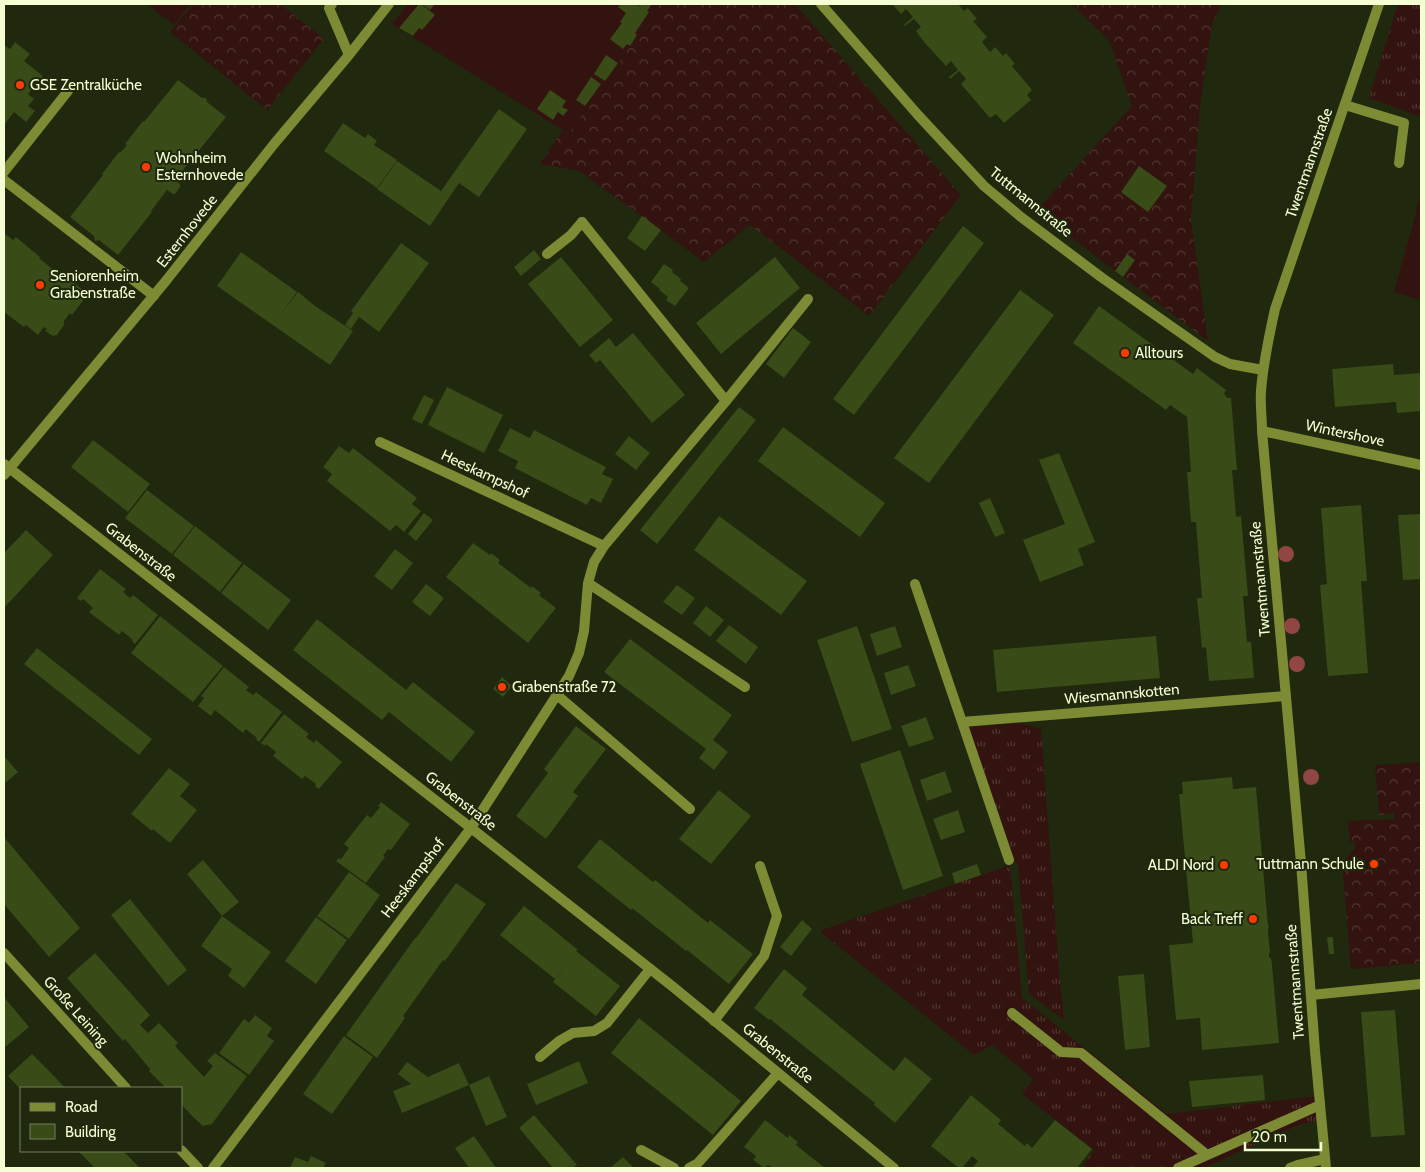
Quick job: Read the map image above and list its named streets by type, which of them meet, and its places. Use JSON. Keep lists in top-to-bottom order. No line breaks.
{"streets":{"street":["Twentmannstraße","Tuttmannstraße","Esternhovede","Wintershove","Heeskampshof","Grabenstraße","Wiesmannskotten","Große Leining"]},"crossings":[["Twentmannstraße","Tuttmannstraße"],["Twentmannstraße","Wintershove"],["Twentmannstraße","Wiesmannskotten"],["Esternhovede","Grabenstraße"],["Heeskampshof","Grabenstraße"]],"places":["GSE Zentralküche","Wohnheim Esternhovede","Seniorenheim Grabenstraße","Alltours","Grabenstraße 72","Tuttmann Schule","ALDI Nord","Back Treff"],"legend":["Road","Building"],"scale_bar":"20 m"}
